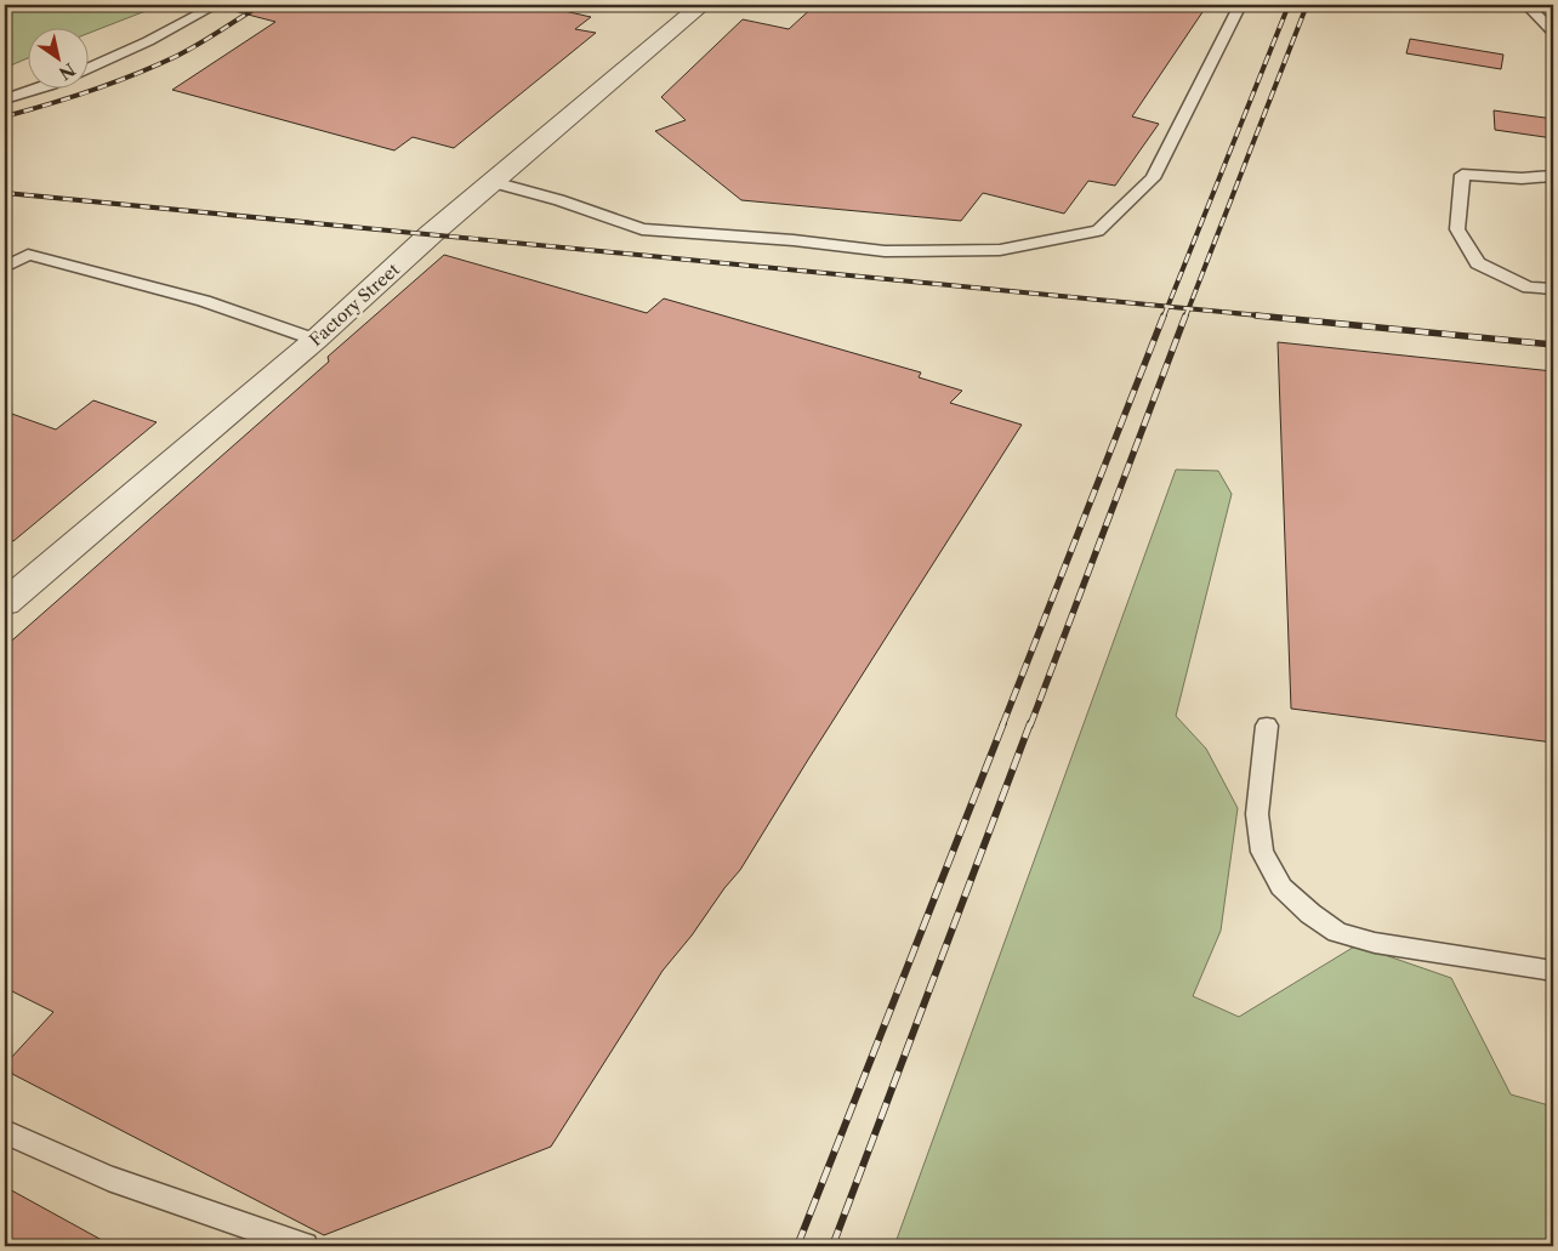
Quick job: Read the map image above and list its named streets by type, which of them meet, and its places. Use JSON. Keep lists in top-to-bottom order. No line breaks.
{"streets":{"street":["Factory Street"]},"north":"bottom right"}
